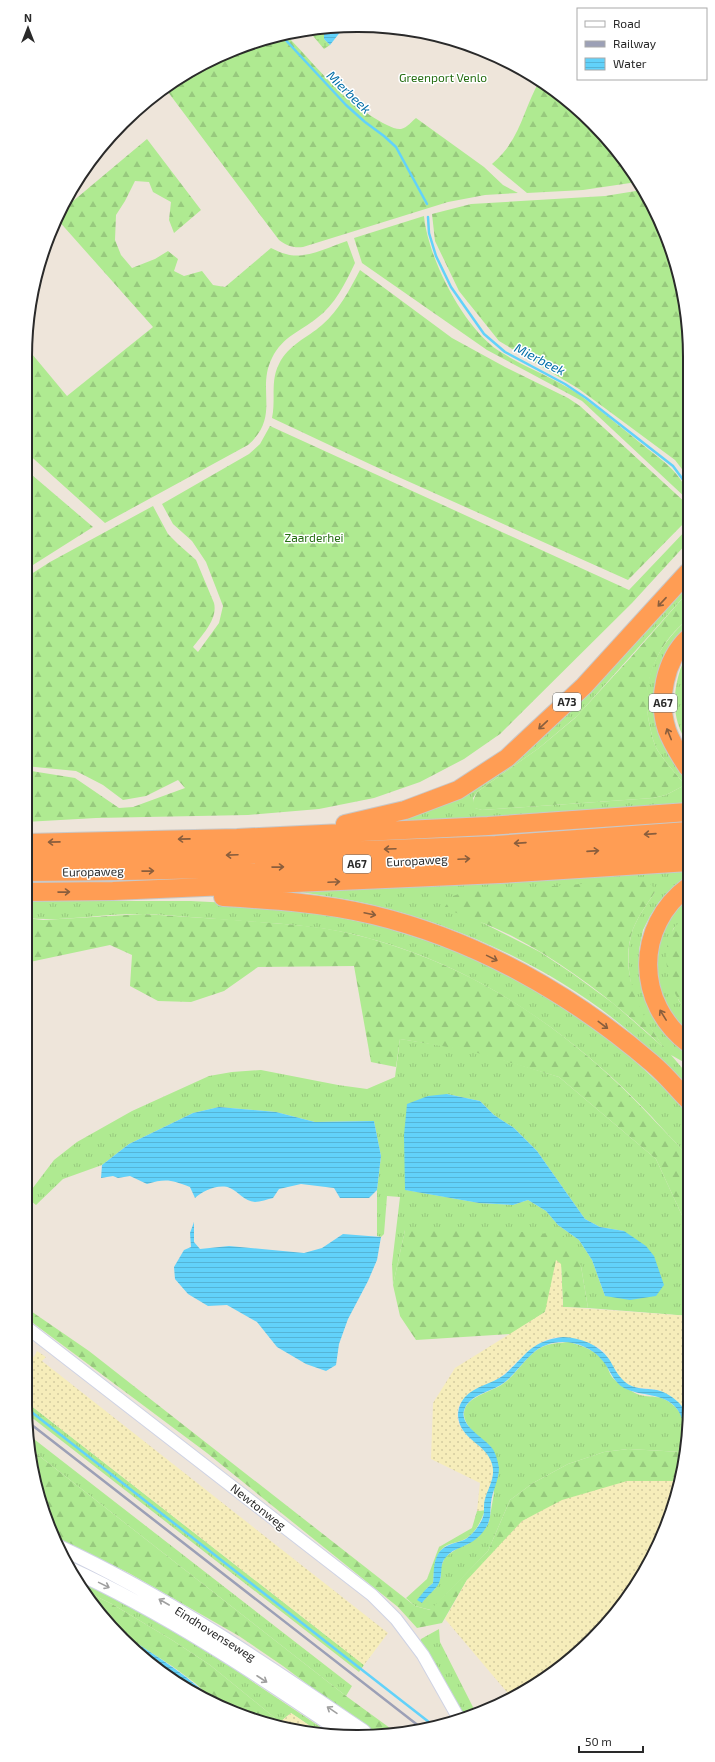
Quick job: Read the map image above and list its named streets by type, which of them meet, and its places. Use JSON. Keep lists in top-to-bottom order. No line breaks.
{"streets":{"highway":["A73","A67","Europaweg"],"main road":["Eindhovenseweg"],"street":["Newtonweg"]},"water":["Mierbeek"],"parks":["Greenport Venlo","Zaarderhei"],"legend":["Road","Railway","Water"],"scale_bar":"50 m","north":"top"}
